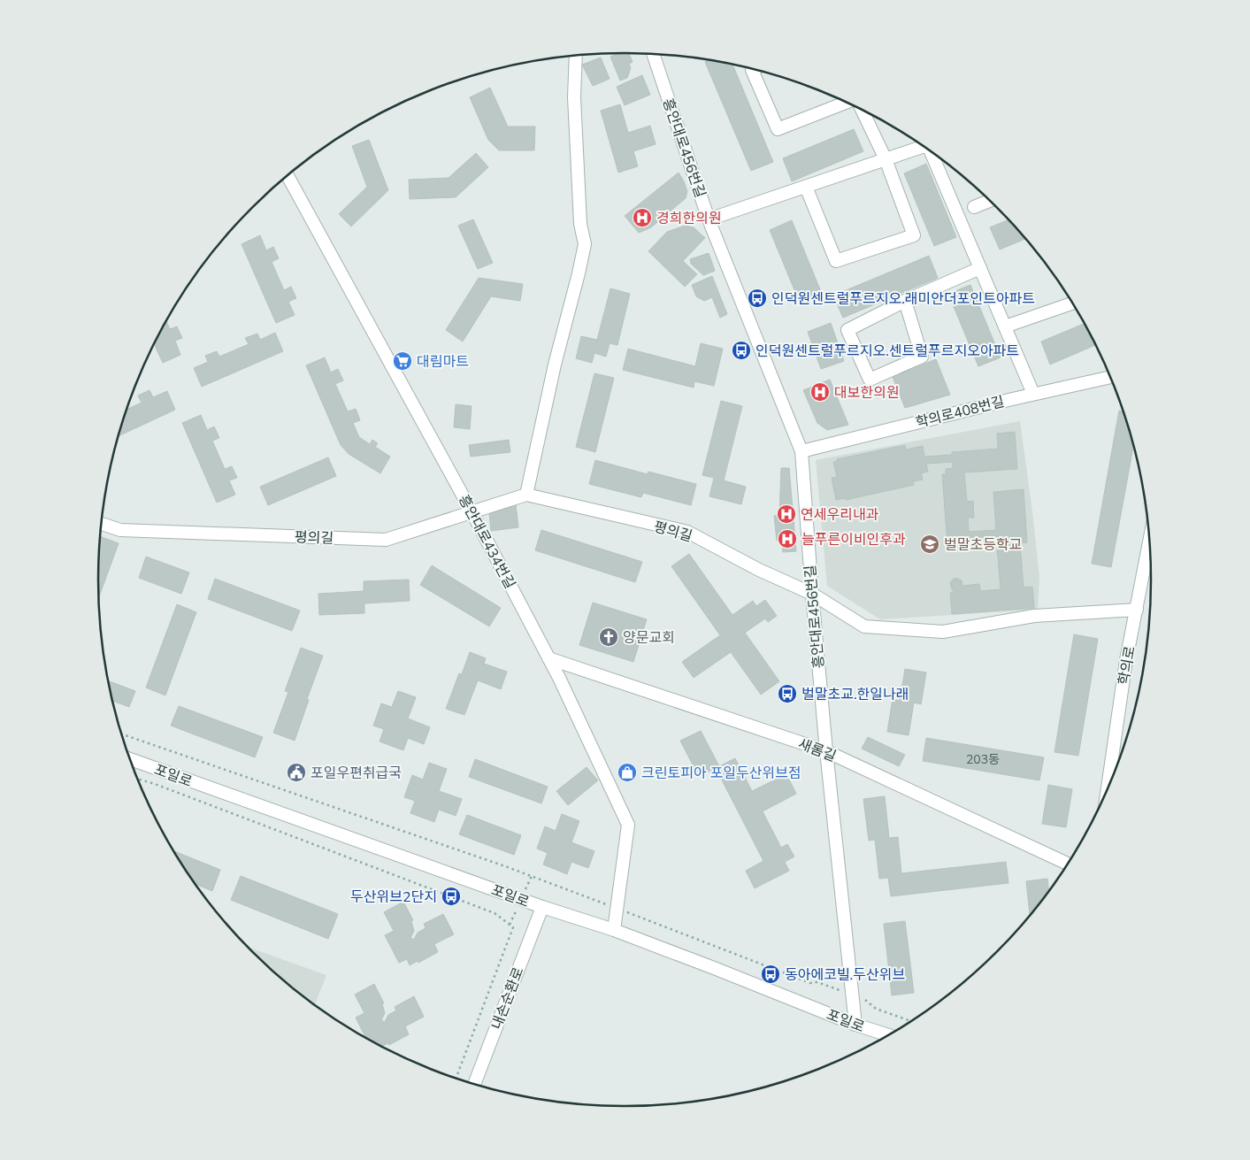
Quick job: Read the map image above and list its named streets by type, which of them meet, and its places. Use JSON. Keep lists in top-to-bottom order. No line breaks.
{"streets":{"street":["흥안대로456번길","학의로408번길","평의길","흥안대로434번길","학의로","새롬길","포일로","내손순환로"]},"crossings":[["흥안대로456번길","학의로408번길"],["흥안대로456번길","평의길"],["흥안대로456번길","새롬길"],["흥안대로456번길","포일로"],["평의길","흥안대로434번길"],["평의길","학의로"],["흥안대로434번길","새롬길"],["흥안대로434번길","포일로"],["포일로","내손순환로"]],"places":{"hospital":["경희한의원","대보한의원","연세우리내과","늘푸른이비인후과"],"bus stop":["인덕원센트럴푸르지오.래미안더포인트아파트","인덕원센트럴푸르지오.센트럴푸르지오아파트","벌말초교.한일나래","두산위브2단지","동아에코빌.두산위브"],"supermarket":["대림마트"],"school or university":["벌말초등학교"],"church":["양문교회"],"public building":["포일우편취급국"],"shop":["크린토피아 포일두산위브점"]},"house_numbers":["203동"]}
